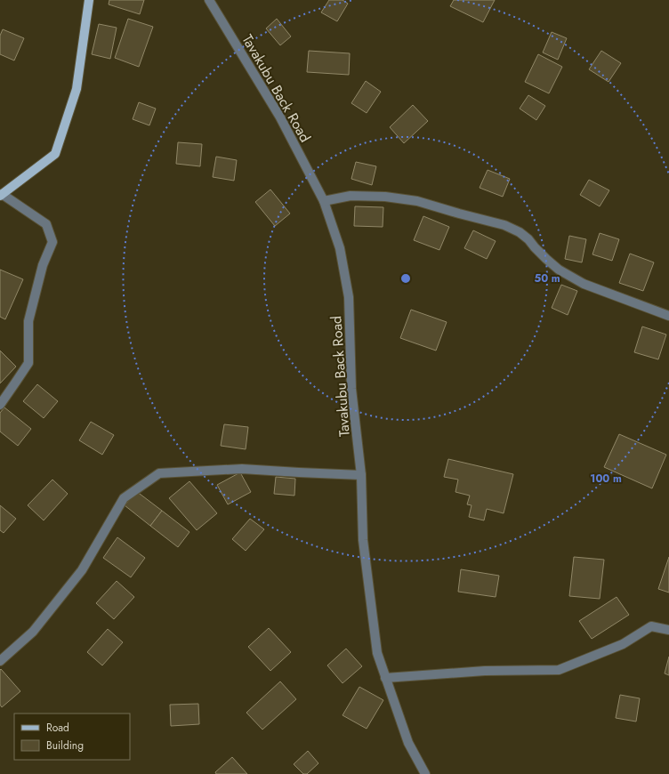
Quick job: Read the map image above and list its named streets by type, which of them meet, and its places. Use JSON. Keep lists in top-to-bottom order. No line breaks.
{"streets":{"street":["Tavakubu Back Road"]},"legend":["Road","Building"],"rings":["50 m","100 m"]}
